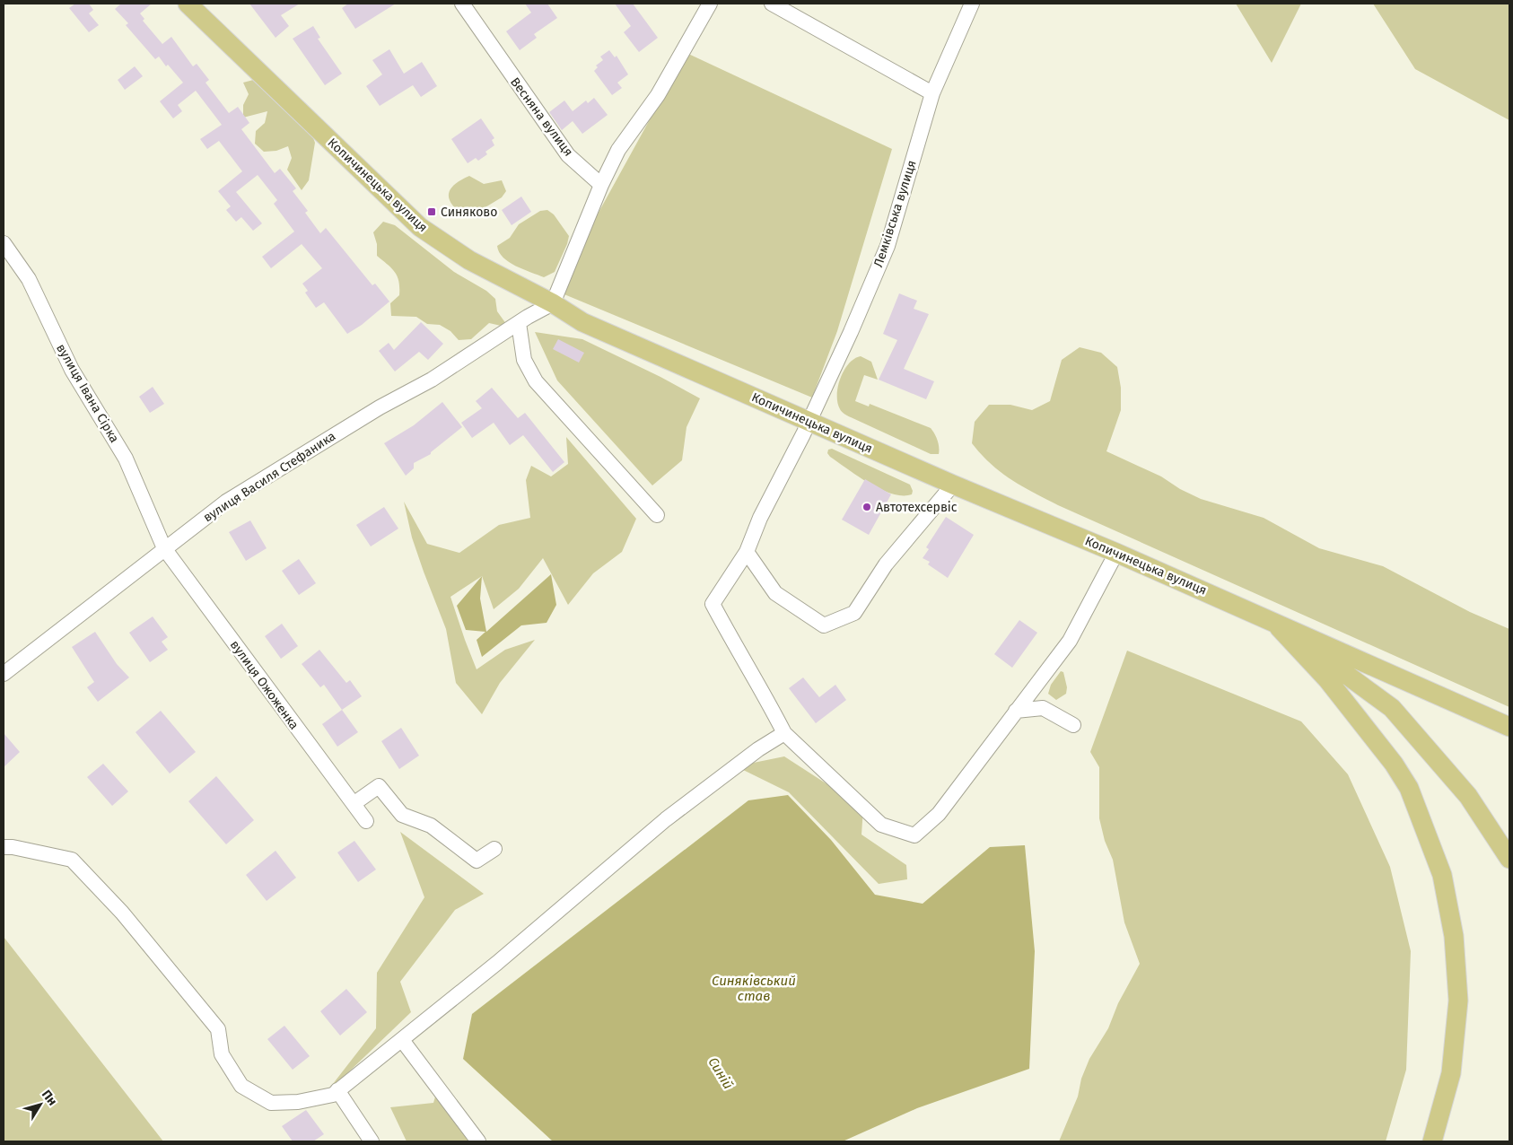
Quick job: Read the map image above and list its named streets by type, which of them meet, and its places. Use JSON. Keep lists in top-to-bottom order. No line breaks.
{"streets":{"main road":["Копичинецька вулиця"],"street":["Весняна вулиця","Лемківська вулиця","вулиця Івана Сірка","вулиця Василя Стефаника","вулиця Ожоженка"]},"crossings":[["Копичинецька вулиця","Лемківська вулиця"],["Копичинецька вулиця","вулиця Василя Стефаника"],["вулиця Івана Сірка","вулиця Василя Стефаника"],["вулиця Івана Сірка","вулиця Ожоженка"],["вулиця Василя Стефаника","вулиця Ожоженка"]],"water":["Синяківський став","Синій"],"places":{"transit":["Синяково"],"other":["Автотехсервіс"]},"north":"top right"}
